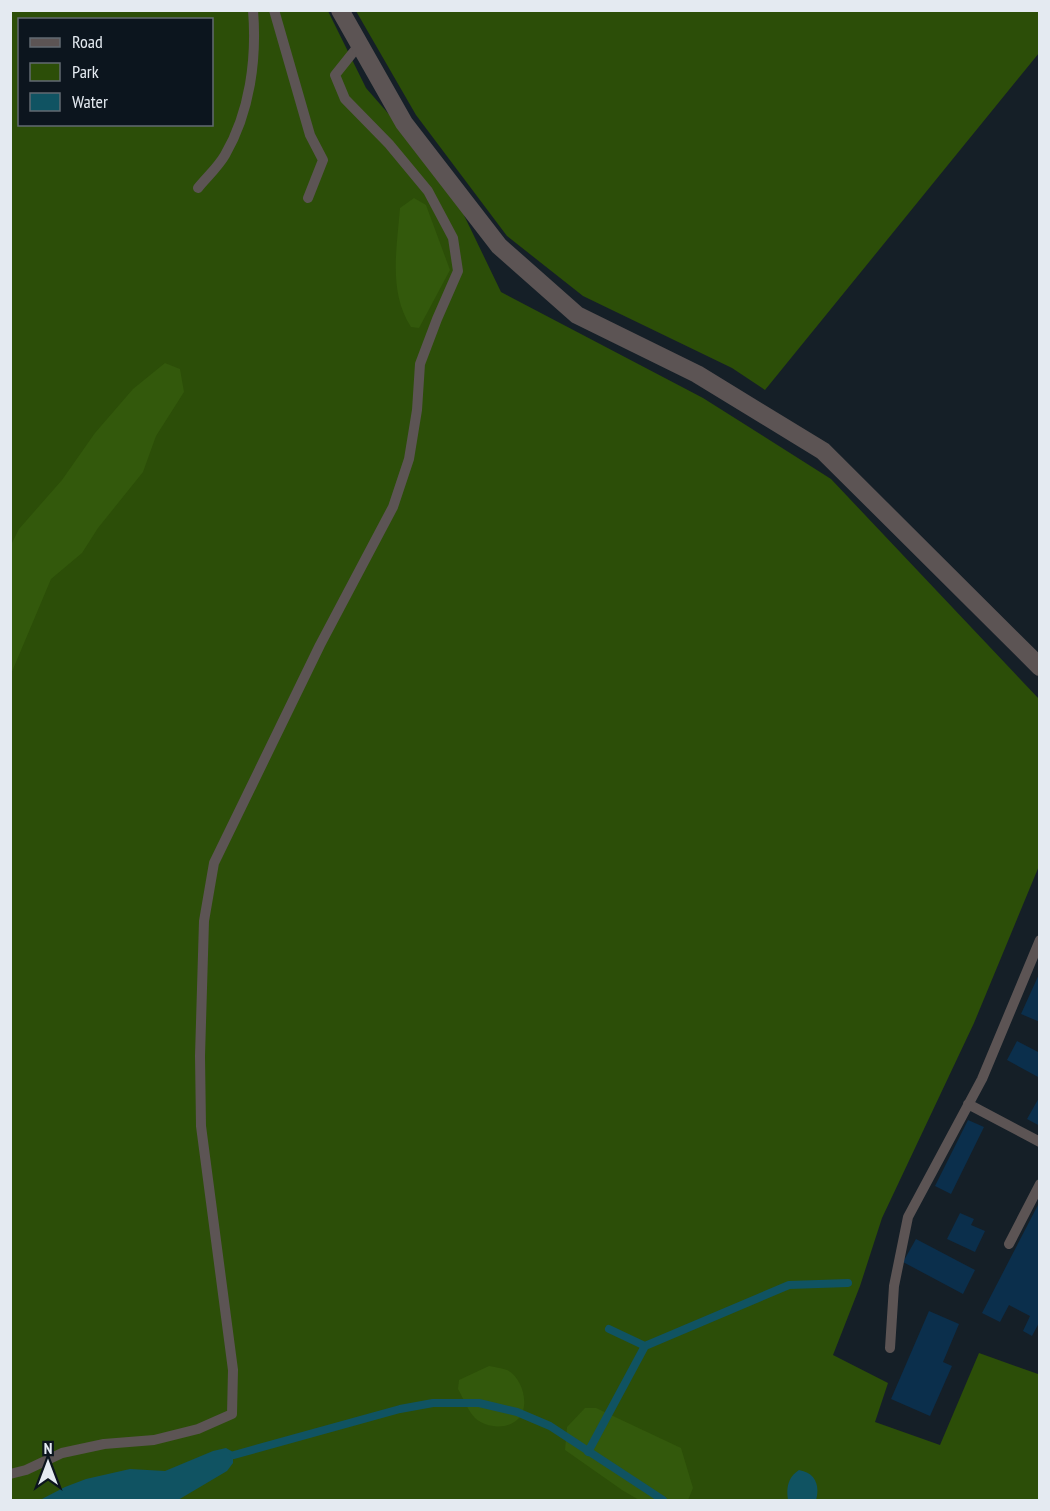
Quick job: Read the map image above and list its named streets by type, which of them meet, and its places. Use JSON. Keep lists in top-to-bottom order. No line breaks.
{"legend":["Road","Park","Water"],"north":"top"}
